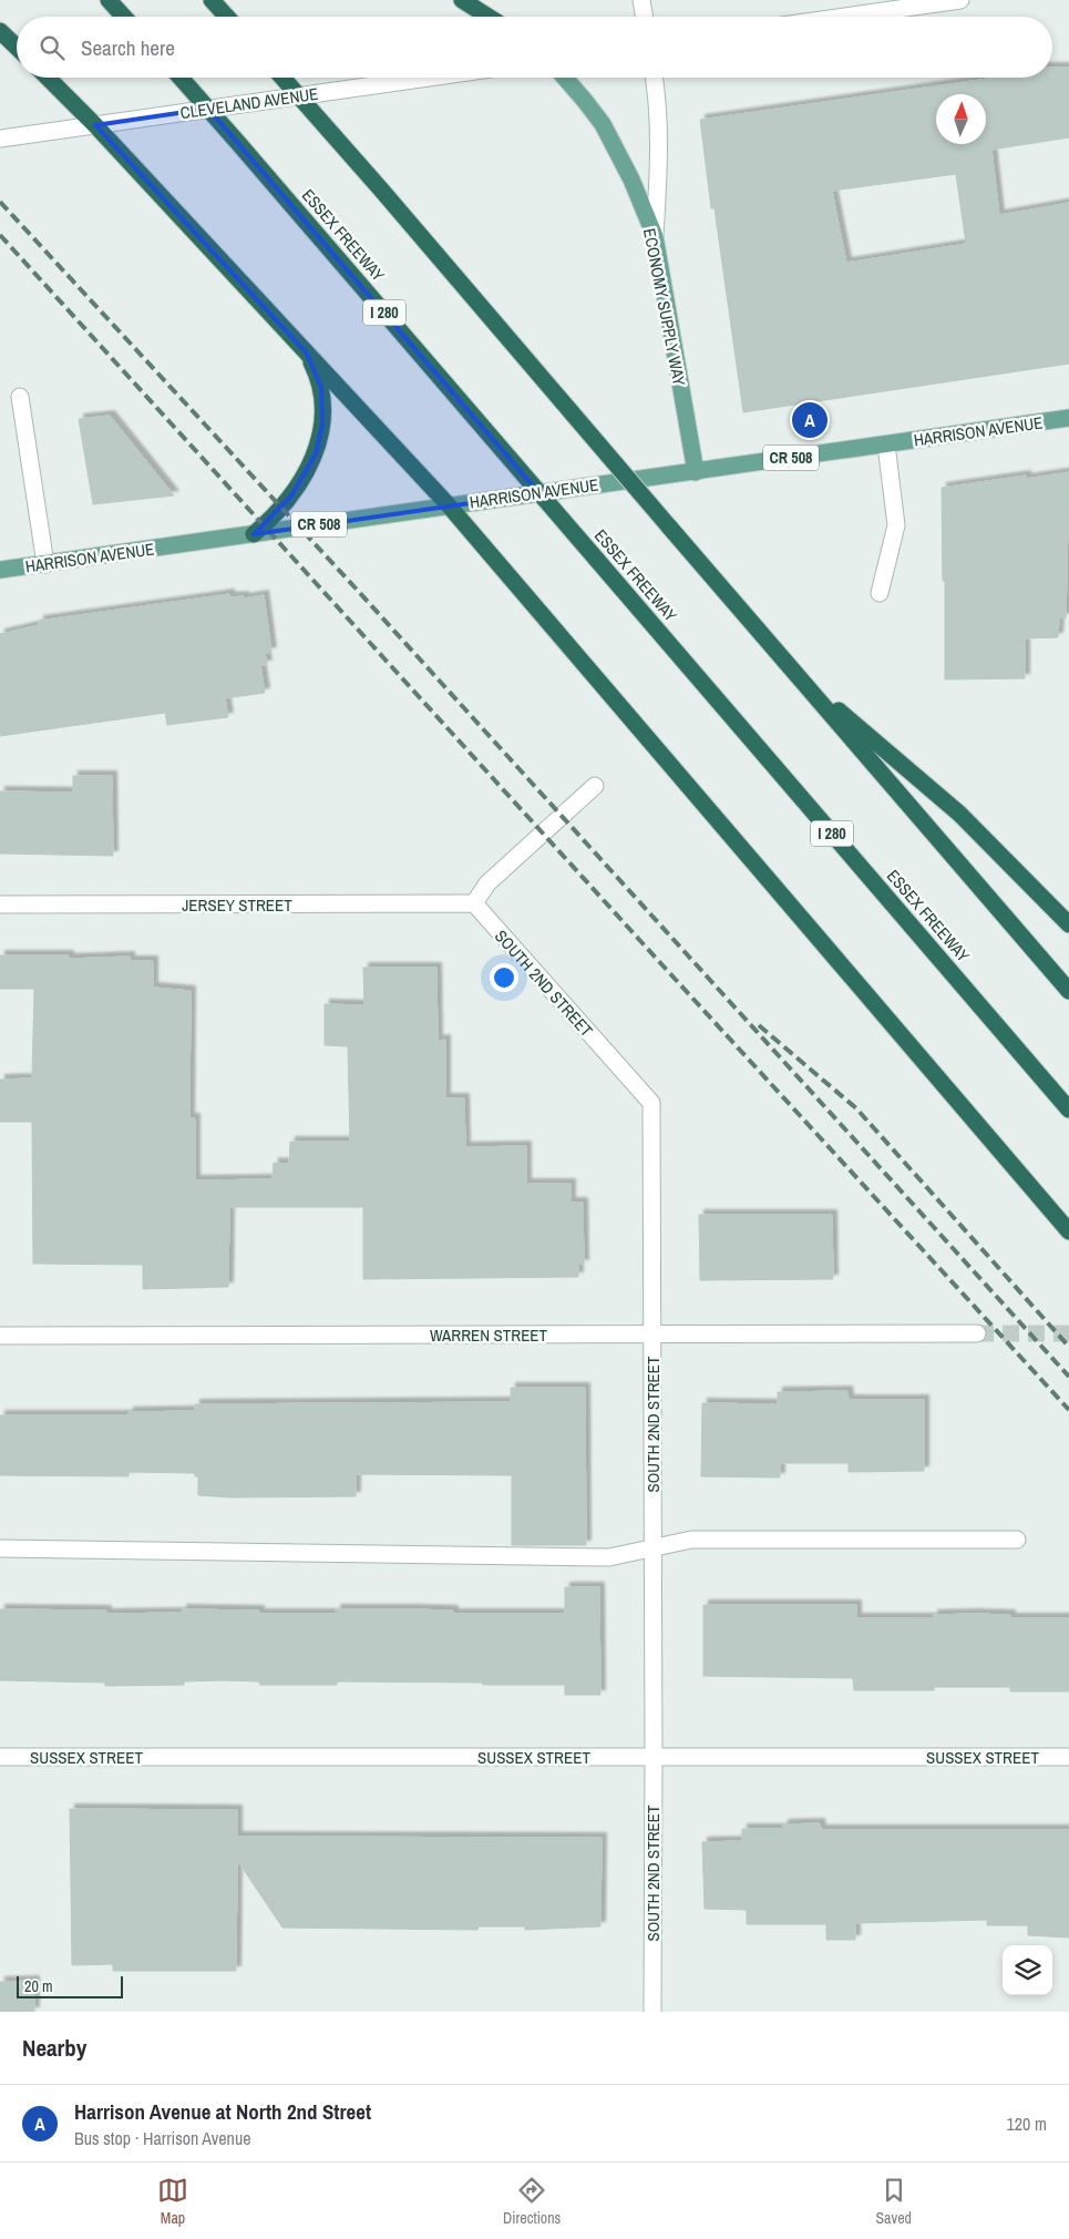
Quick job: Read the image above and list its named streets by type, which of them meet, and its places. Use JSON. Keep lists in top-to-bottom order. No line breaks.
{"streets":{"highway":["ESSEX FREEWAY","I 280"],"main road":["ECONOMY SUPPLY WAY","HARRISON AVENUE","CR 508"],"street":["CLEVELAND AVENUE","JERSEY STREET","SOUTH 2ND STREET","WARREN STREET","SUSSEX STREET"]},"crossings":[["ECONOMY SUPPLY WAY","HARRISON AVENUE"],["JERSEY STREET","SOUTH 2ND STREET"],["SOUTH 2ND STREET","WARREN STREET"],["SOUTH 2ND STREET","SUSSEX STREET"]],"scale_bar":"20 m","north":"top","page":{"search":"Search here","pins":"A","scale":"20 m","heading":"Nearby","list":[{"mark":"A","name":"Harrison Avenue at North 2nd Street","note":"Bus stop · Harrison Avenue","value":"120 m"}],"nav":["Map","Directions","Saved"]}}
